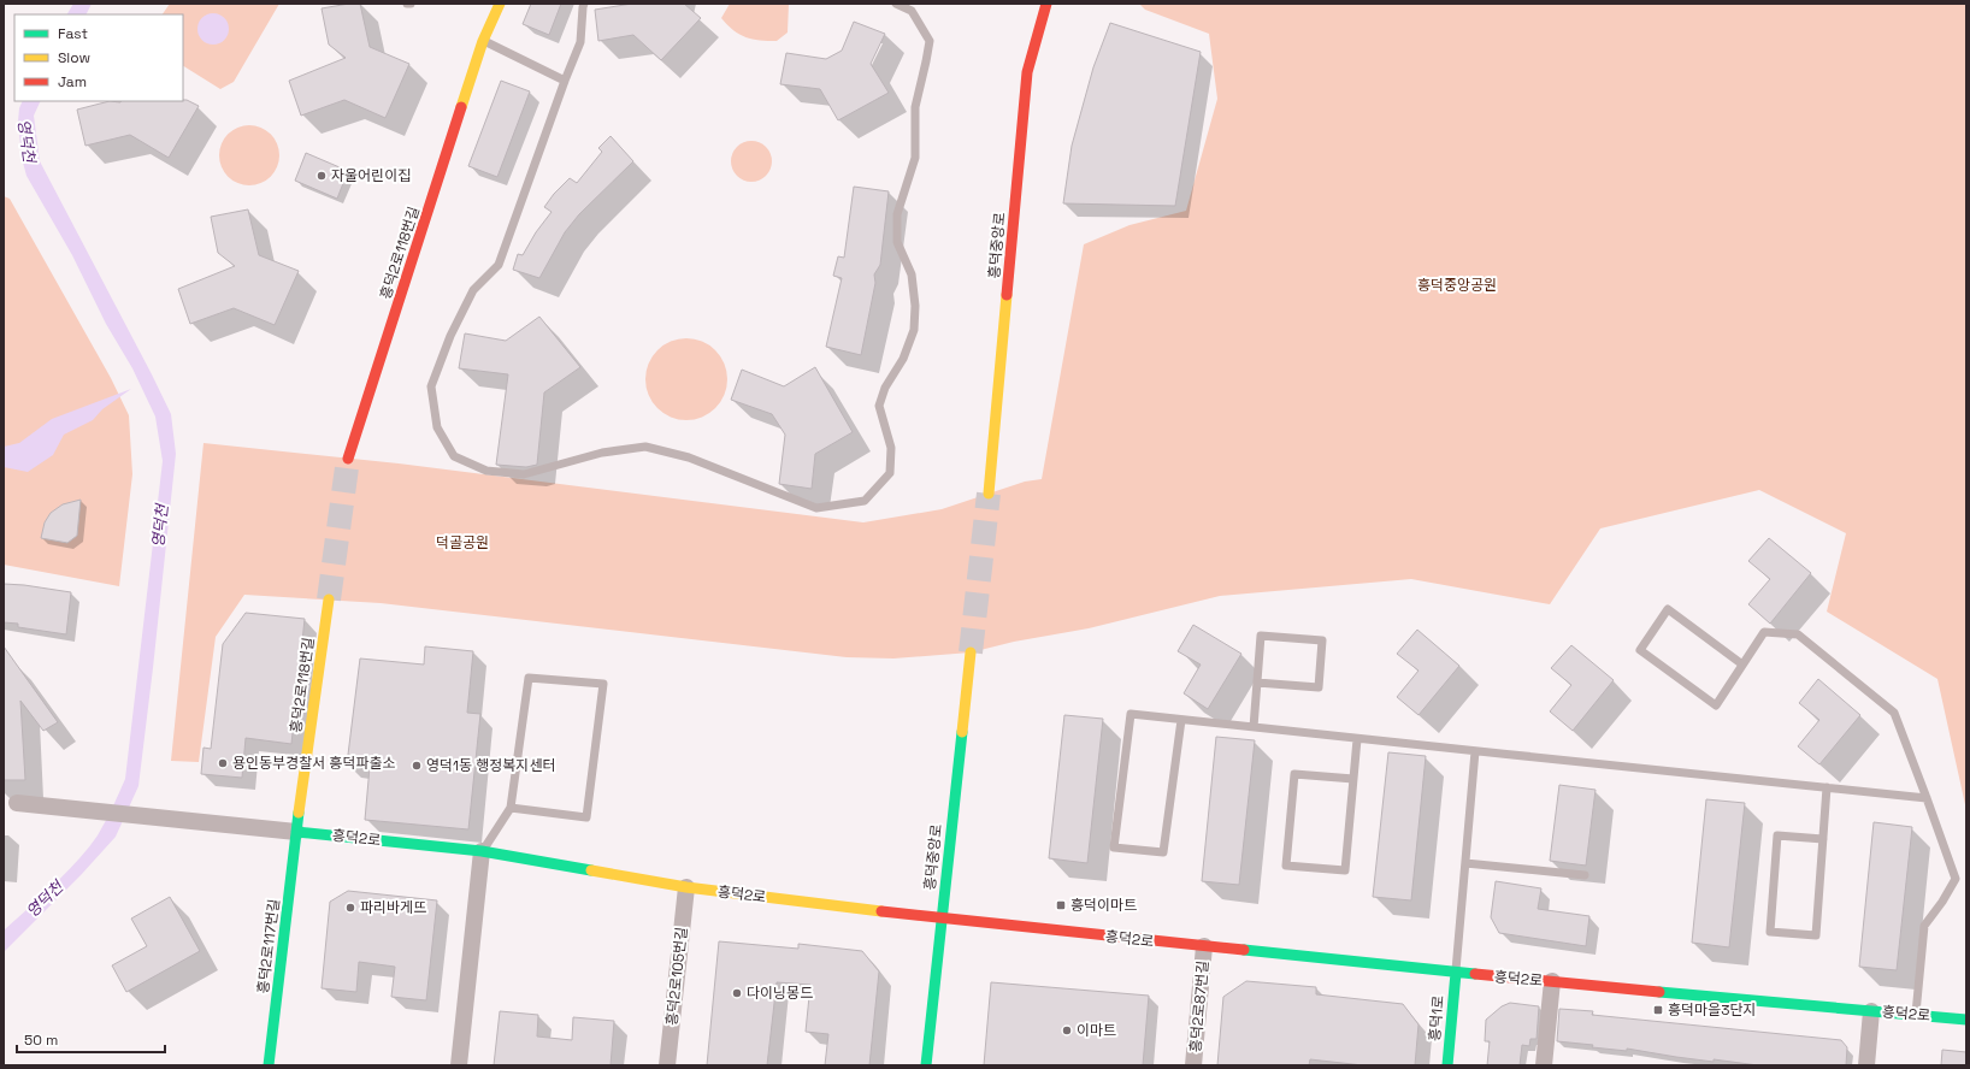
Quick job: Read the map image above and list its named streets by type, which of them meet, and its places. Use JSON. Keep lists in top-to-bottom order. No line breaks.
{"streets":{"street":["흥덕중앙로","흥덕2로118번길","흥덕2로","흥덕2로117번길","흥덕2로105번길","흥덕2로87번길","흥덕1로"]},"crossings":[["흥덕중앙로","흥덕2로"],["흥덕2로118번길","흥덕2로"],["흥덕2로118번길","흥덕2로117번길"],["흥덕2로","흥덕2로117번길"],["흥덕2로","흥덕2로105번길"],["흥덕2로","흥덕2로87번길"],["흥덕2로","흥덕1로"]],"water":["영덕천"],"parks":["흥덕중앙공원","덕골공원"],"places":{"other":["자울어린이집","용인동부경찰서 흥덕파출소","영덕1동 행정복지센터","파리바게뜨","다이닝몽드","이마트"],"transit":["흥덕이마트","흥덕마을3단지"]},"legend":["Fast","Slow","Jam"],"scale_bar":"50 m"}
